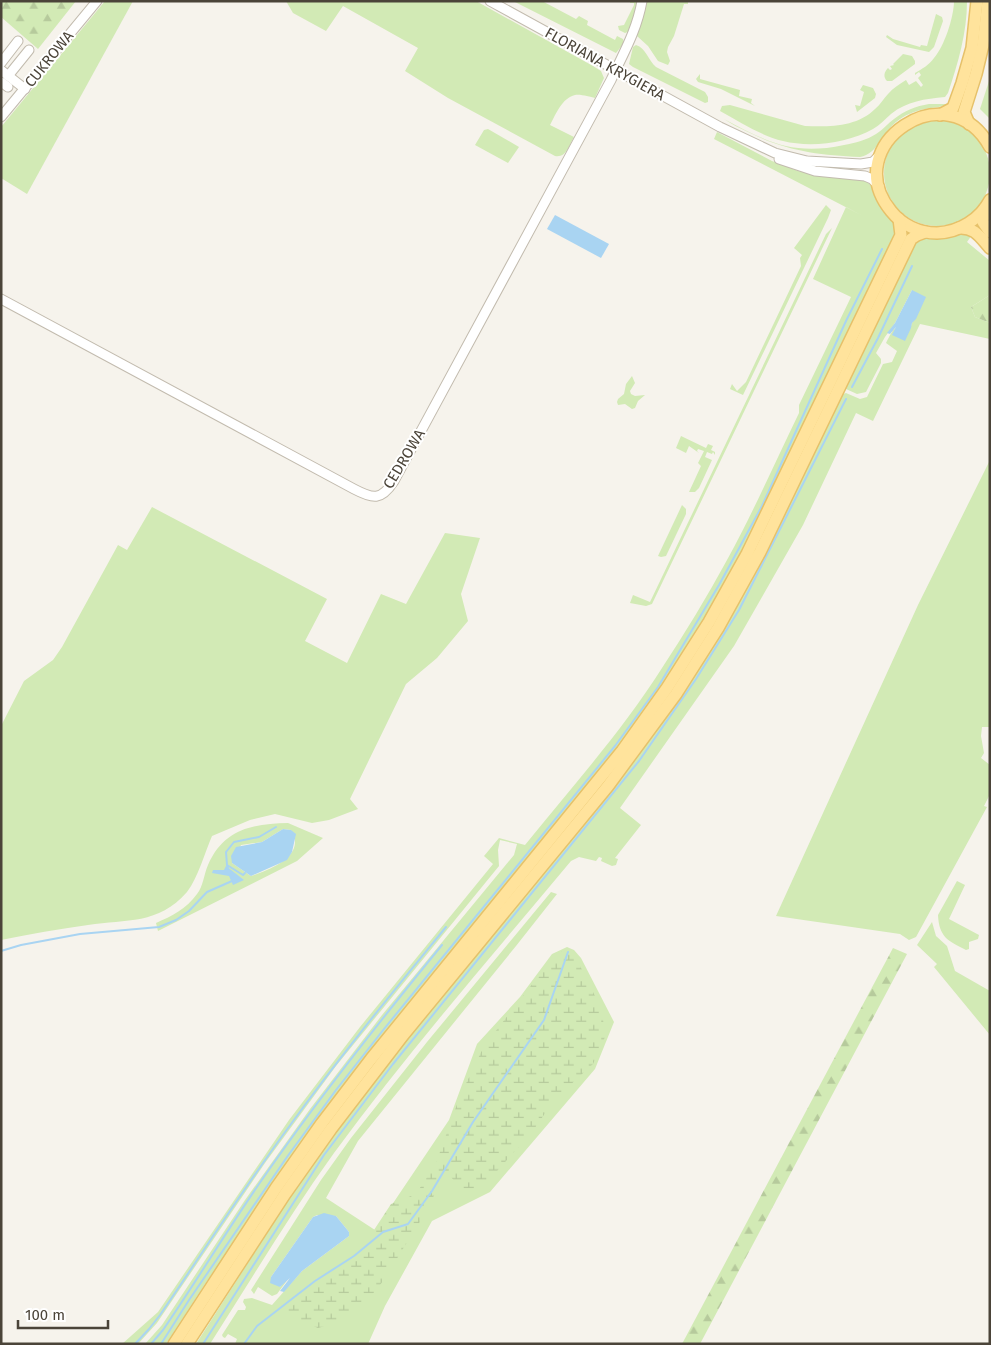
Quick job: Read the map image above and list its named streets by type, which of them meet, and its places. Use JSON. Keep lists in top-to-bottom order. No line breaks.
{"streets":{"street":["CUKROWA","FLORIANA KRYGIERA","CEDROWA"]},"crossings":[["FLORIANA KRYGIERA","CEDROWA"]],"scale_bar":"100 m"}
